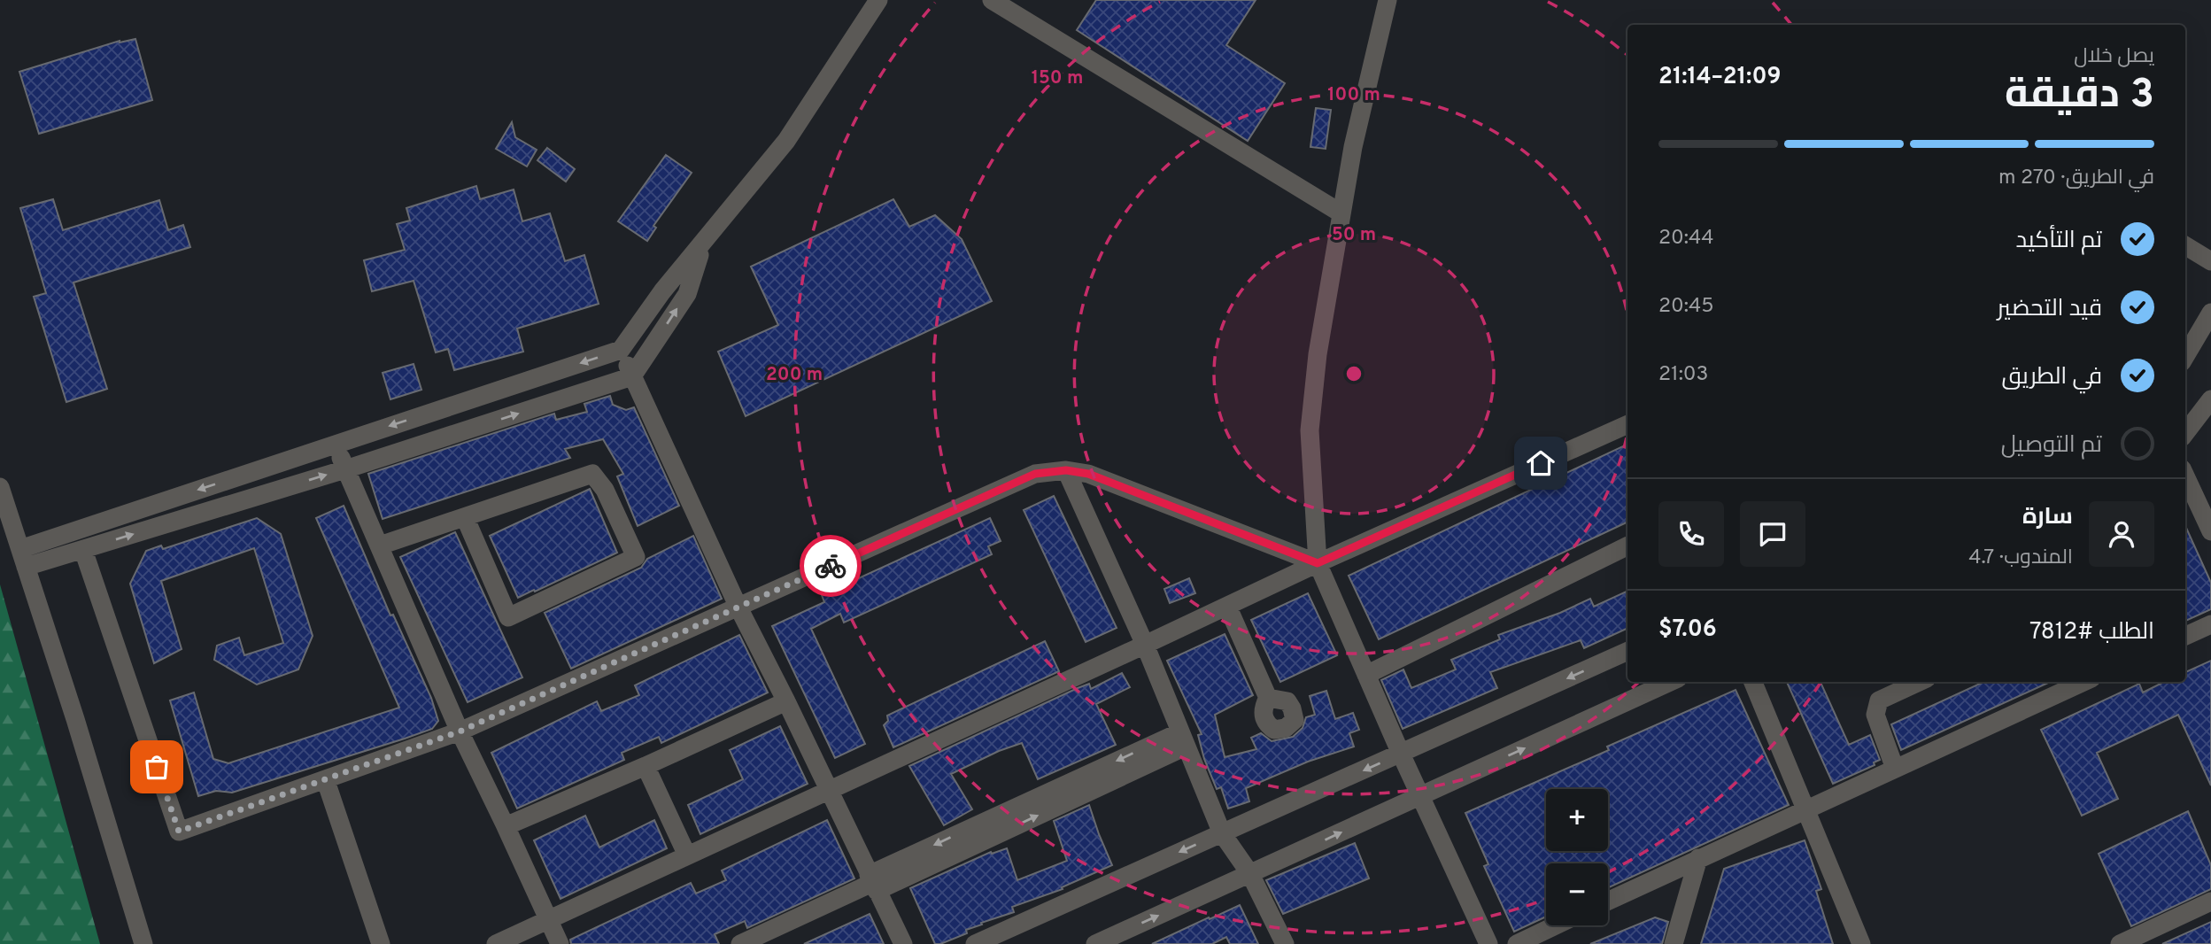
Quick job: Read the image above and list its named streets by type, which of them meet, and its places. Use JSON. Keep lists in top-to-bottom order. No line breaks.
{"page":{"heading":["3 دقيقة","يصل خلال","21:09–21:14"],"panel":["سارة","المندوب · 4.7","الطلب #7812","$7.06"],"bar":"في الطريق · 270 m","list":[["تم التأكيد","20:44"],["قيد التحضير","20:45"],["في الطريق","21:03"],"تم التوصيل"],"map_buttons":["+","−"]},"rings":["150 m","100 m","50 m","200 m"]}
